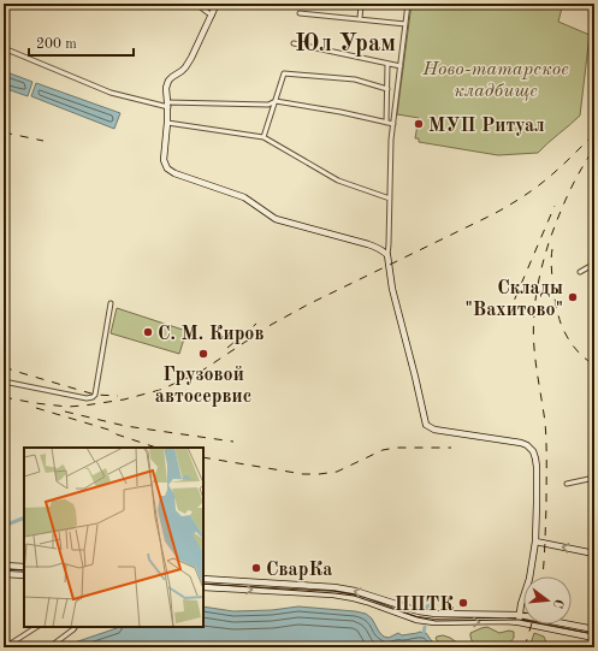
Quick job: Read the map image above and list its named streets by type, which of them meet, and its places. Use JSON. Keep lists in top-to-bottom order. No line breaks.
{"districts":["Юл Урам"],"parks":["Ново-татарское кладбище"],"places":["МУП Ритуал","Склады \"Вахитово\"","С. М. Киров","Грузовой автосервис","СварКа","ППТК"],"scale_bar":"200 m","north":"right"}
